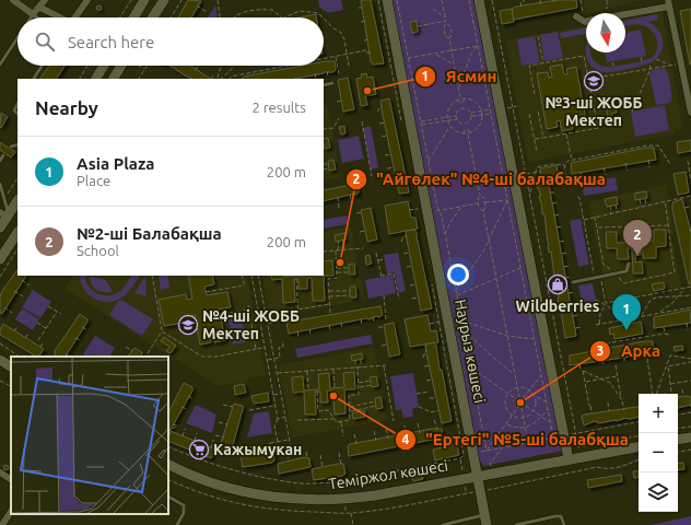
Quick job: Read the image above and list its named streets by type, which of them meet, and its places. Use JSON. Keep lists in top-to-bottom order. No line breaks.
{"streets":{"street":["Наурыз көшесі","Теміржол көшесі"]},"crossings":[["Наурыз көшесі","Теміржол көшесі"]],"places":{"school or university":["№3-ші ЖОББ Мектеп","№4-ші ЖОББ Мектеп"],"other":["Ясмин","\"Айгөлек\" №4-ші балабақша","\"Ертегі\" №5-ші балабқша","Арка"],"shop":["Wildberries"],"supermarket":["Кажымукан"]},"north":"bottom","page":{"search":"Search here","heading":["Nearby","2 results"],"list":[{"mark":"1","name":"Asia Plaza","note":"Place","value":"200 m"},{"mark":"2","name":"№2-ші Балабақша","note":"School","value":"200 m"}],"pins":["2","1"],"map_buttons":["+","−"]}}
